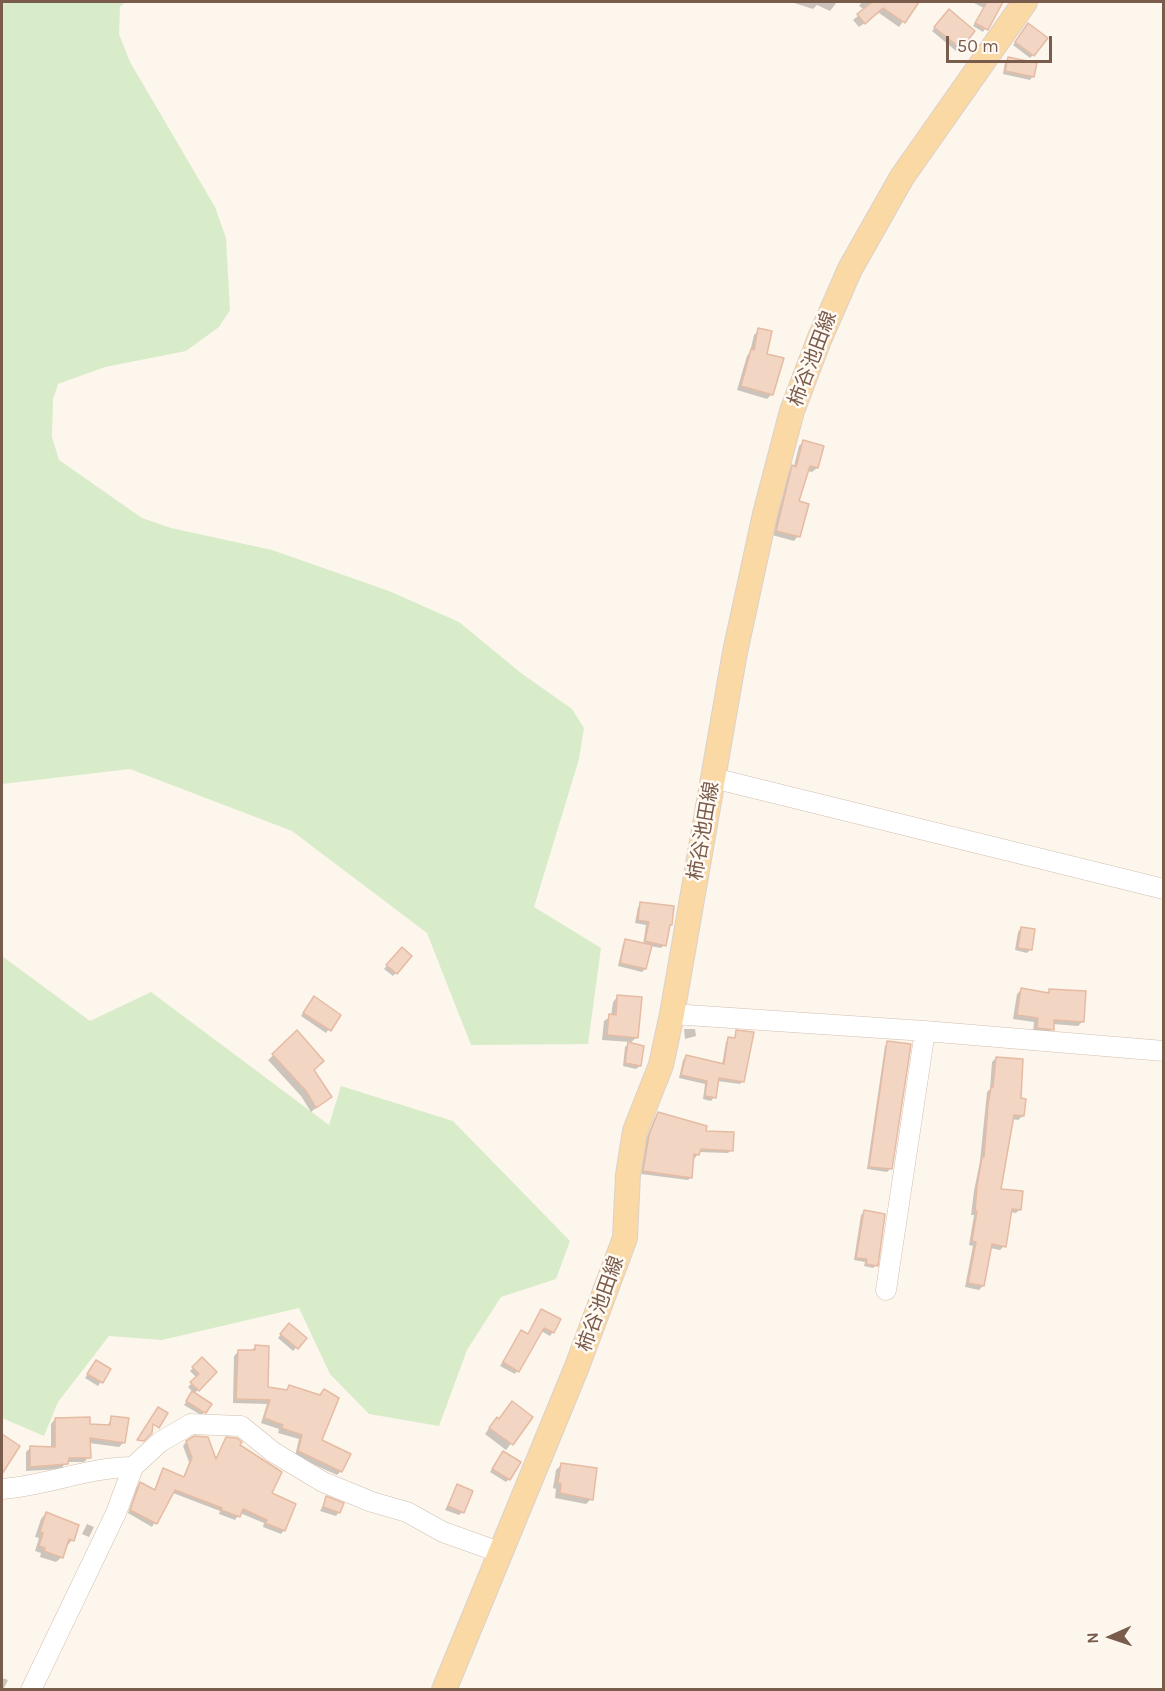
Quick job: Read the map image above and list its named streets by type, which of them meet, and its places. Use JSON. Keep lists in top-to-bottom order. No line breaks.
{"streets":{"main road":["柿谷池田線"]},"scale_bar":"50 m","north":"left"}
